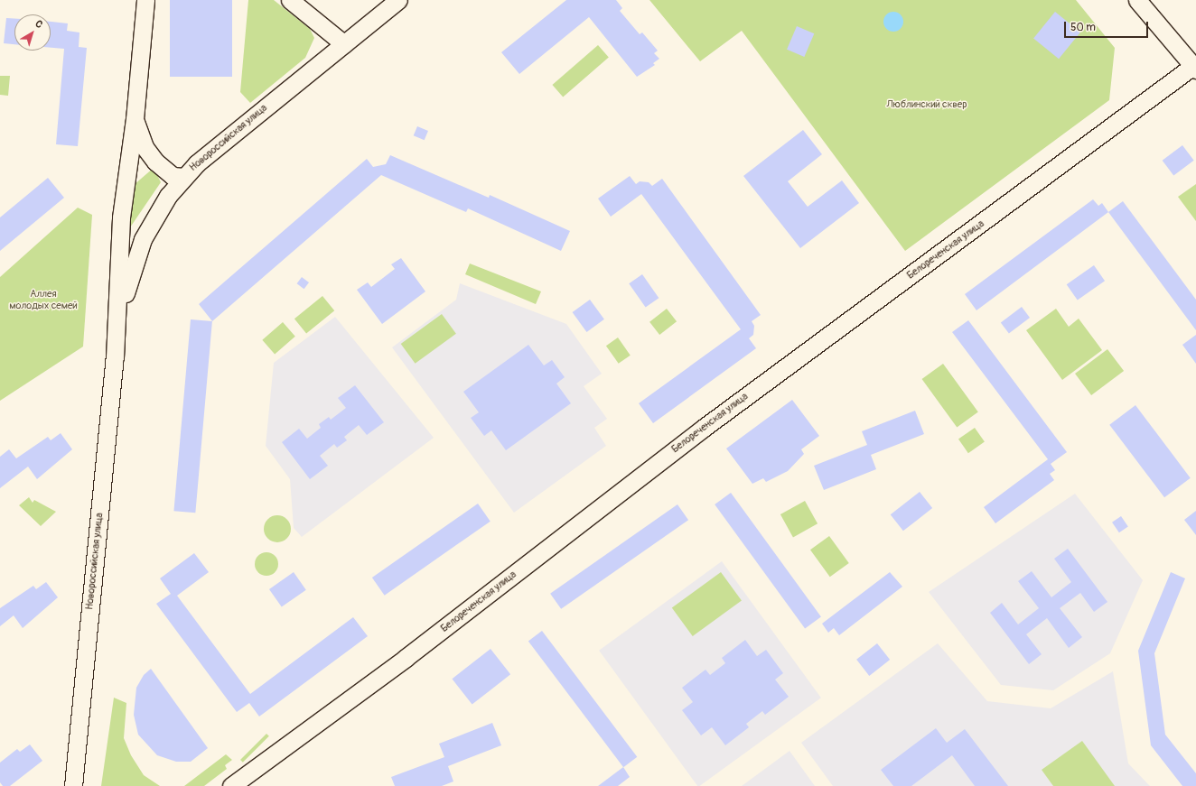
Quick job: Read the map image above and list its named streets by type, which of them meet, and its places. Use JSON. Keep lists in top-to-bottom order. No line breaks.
{"streets":{"street":["Новороссийская улица","Белореченская улица"]},"parks":["Люблинский сквер","Аллея молодых семей"],"scale_bar":"50 m","north":"top right"}
